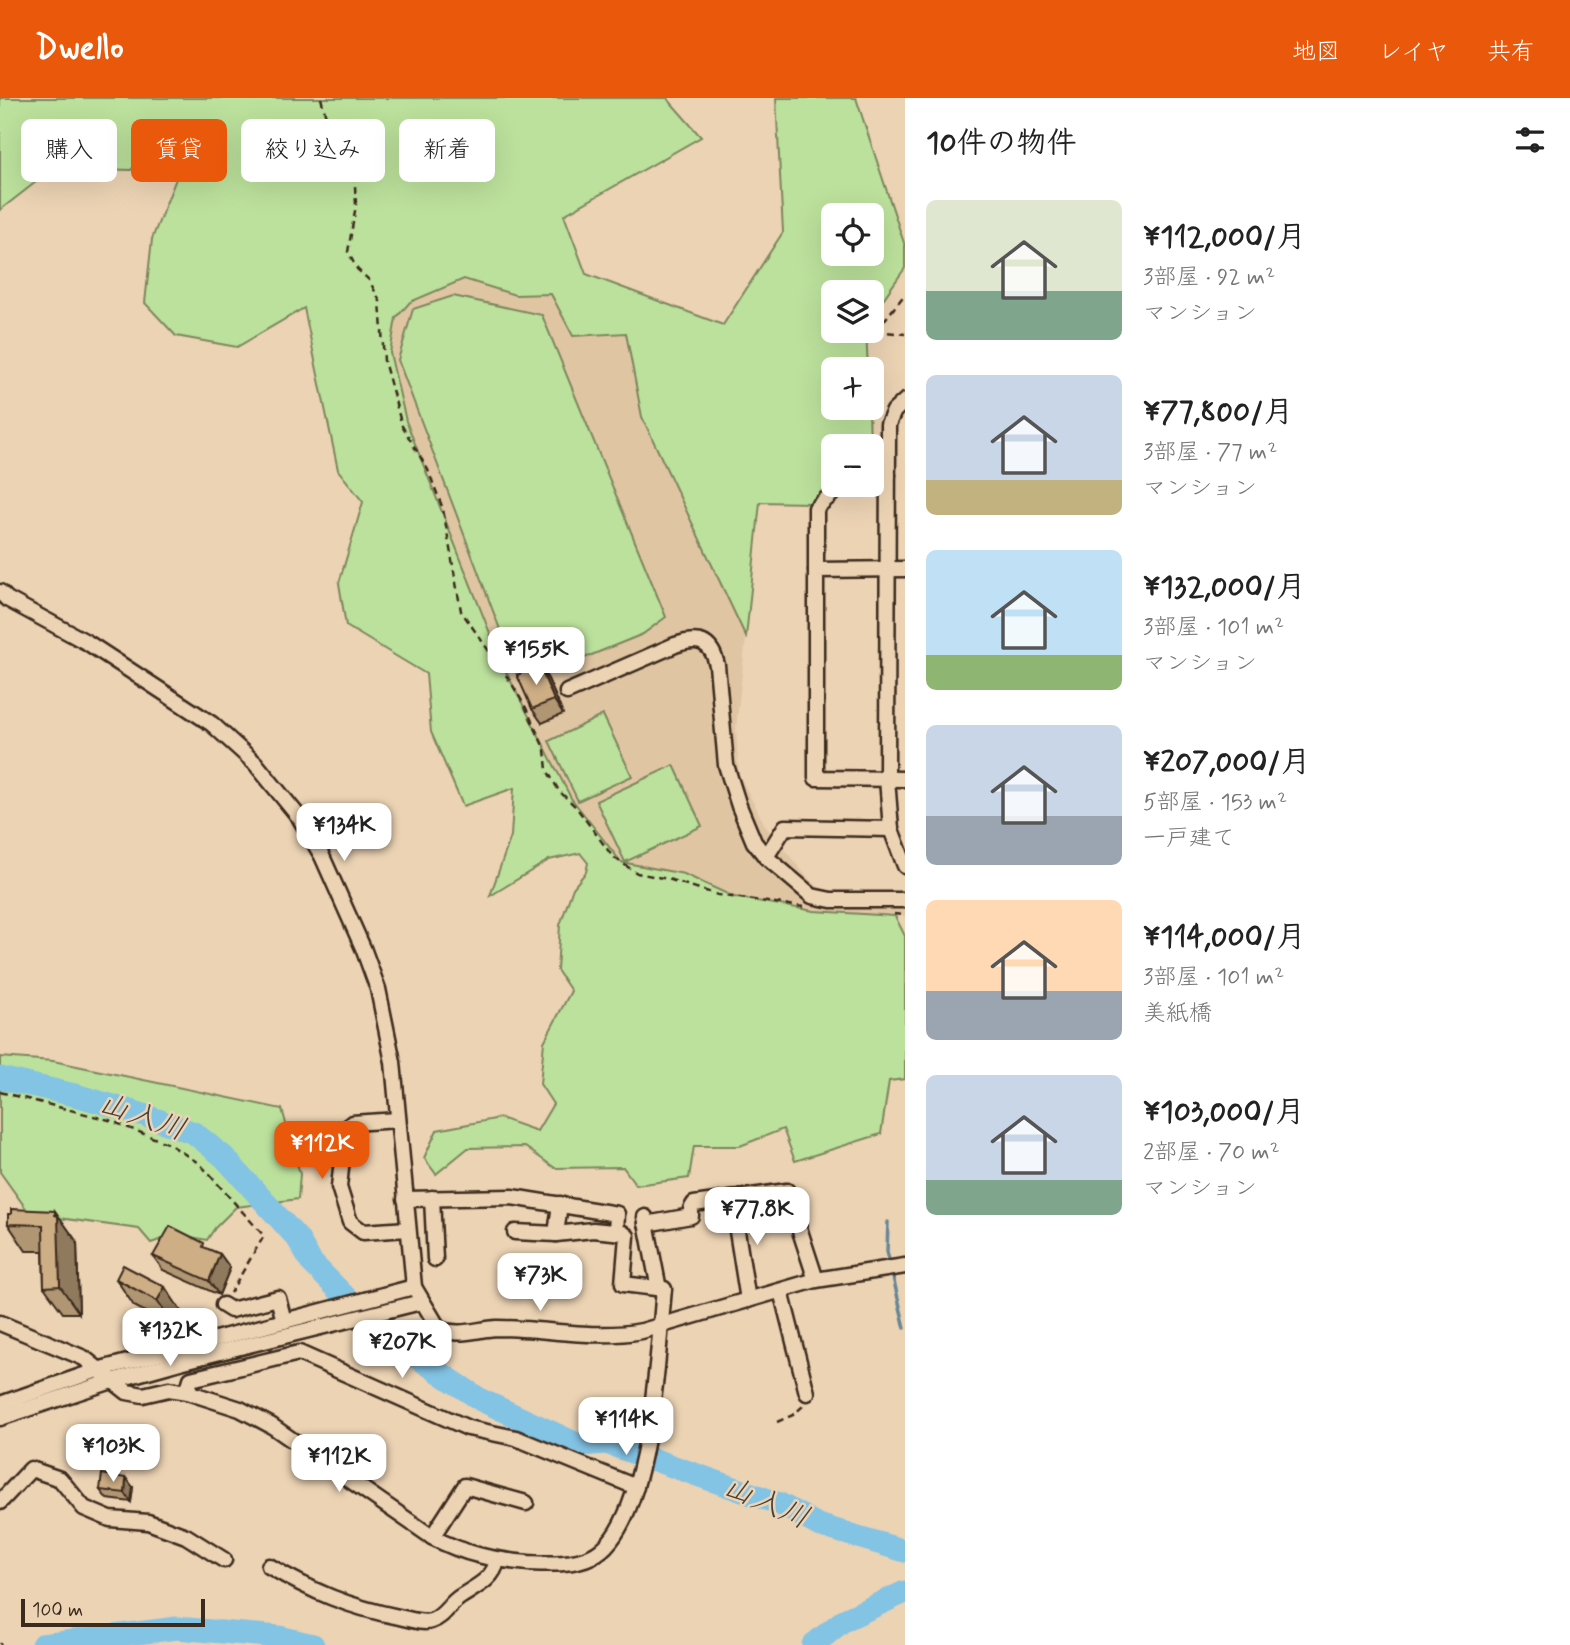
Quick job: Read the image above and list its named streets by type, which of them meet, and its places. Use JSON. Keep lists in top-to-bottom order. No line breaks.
{"water":["山入川"],"scale_bar":"100 m","page":{"header":"Dwello","nav":["地図","レイヤ","共有"],"heading":"10件の物件","chip":["購入","賃貸","絞り込み","新着"],"list":[{"name":"¥112,000/月","note":"3部屋 · 92 m² · マンション"},{"name":"¥77,800/月","note":"3部屋 · 77 m² · マンション"},{"name":"¥132,000/月","note":"3部屋 · 101 m² · マンション"},{"name":"¥207,000/月","note":"5部屋 · 153 m² · 一戸建て"},{"name":"¥114,000/月","note":"3部屋 · 101 m² · 美紙橋"},{"name":"¥103,000/月","note":"2部屋 · 70 m² · マンション"}],"map_buttons":["+","−"],"price":["¥155K","¥134K","¥112K","¥77.8K","¥73K","¥132K","¥207K","¥114K","¥103K","¥112K"],"scale":"100 m"}}
